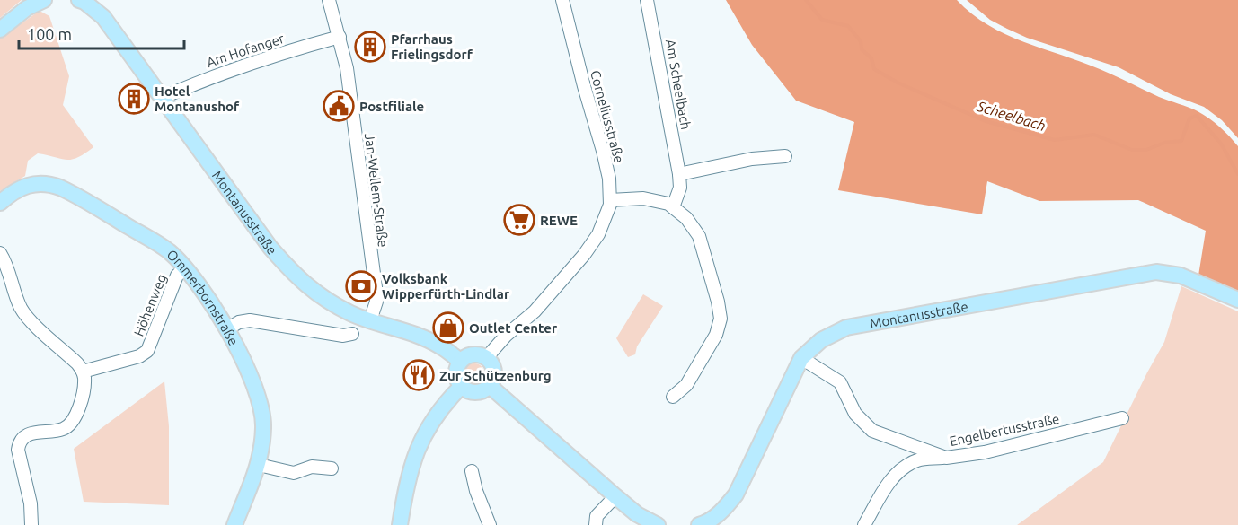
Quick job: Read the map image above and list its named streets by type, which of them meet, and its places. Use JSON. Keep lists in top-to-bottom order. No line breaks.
{"streets":{"main road":["Montanusstraße","Ommerbornstraße"],"street":["Am Hofanger","Am Scheelbach","Corneliusstraße","Jan-Wellem-Straße","Höhenweg","Engelbertusstraße"]},"crossings":[["Am Hofanger","Jan-Wellem-Straße"],["Am Hofanger","Montanusstraße"],["Corneliusstraße","Montanusstraße"],["Jan-Wellem-Straße","Montanusstraße"],["Montanusstraße","Engelbertusstraße"],["Ommerbornstraße","Höhenweg"]],"water":["Scheelbach"],"places":{"building":["Pfarrhaus Frielingsdorf","Hotel Montanushof"],"public building":["Postfiliale"],"supermarket":["REWE"],"bank":["Volksbank Wipperfürth-Lindlar"],"shop":["Outlet Center"],"restaurant":["Zur Schützenburg"]},"scale_bar":"100 m"}
